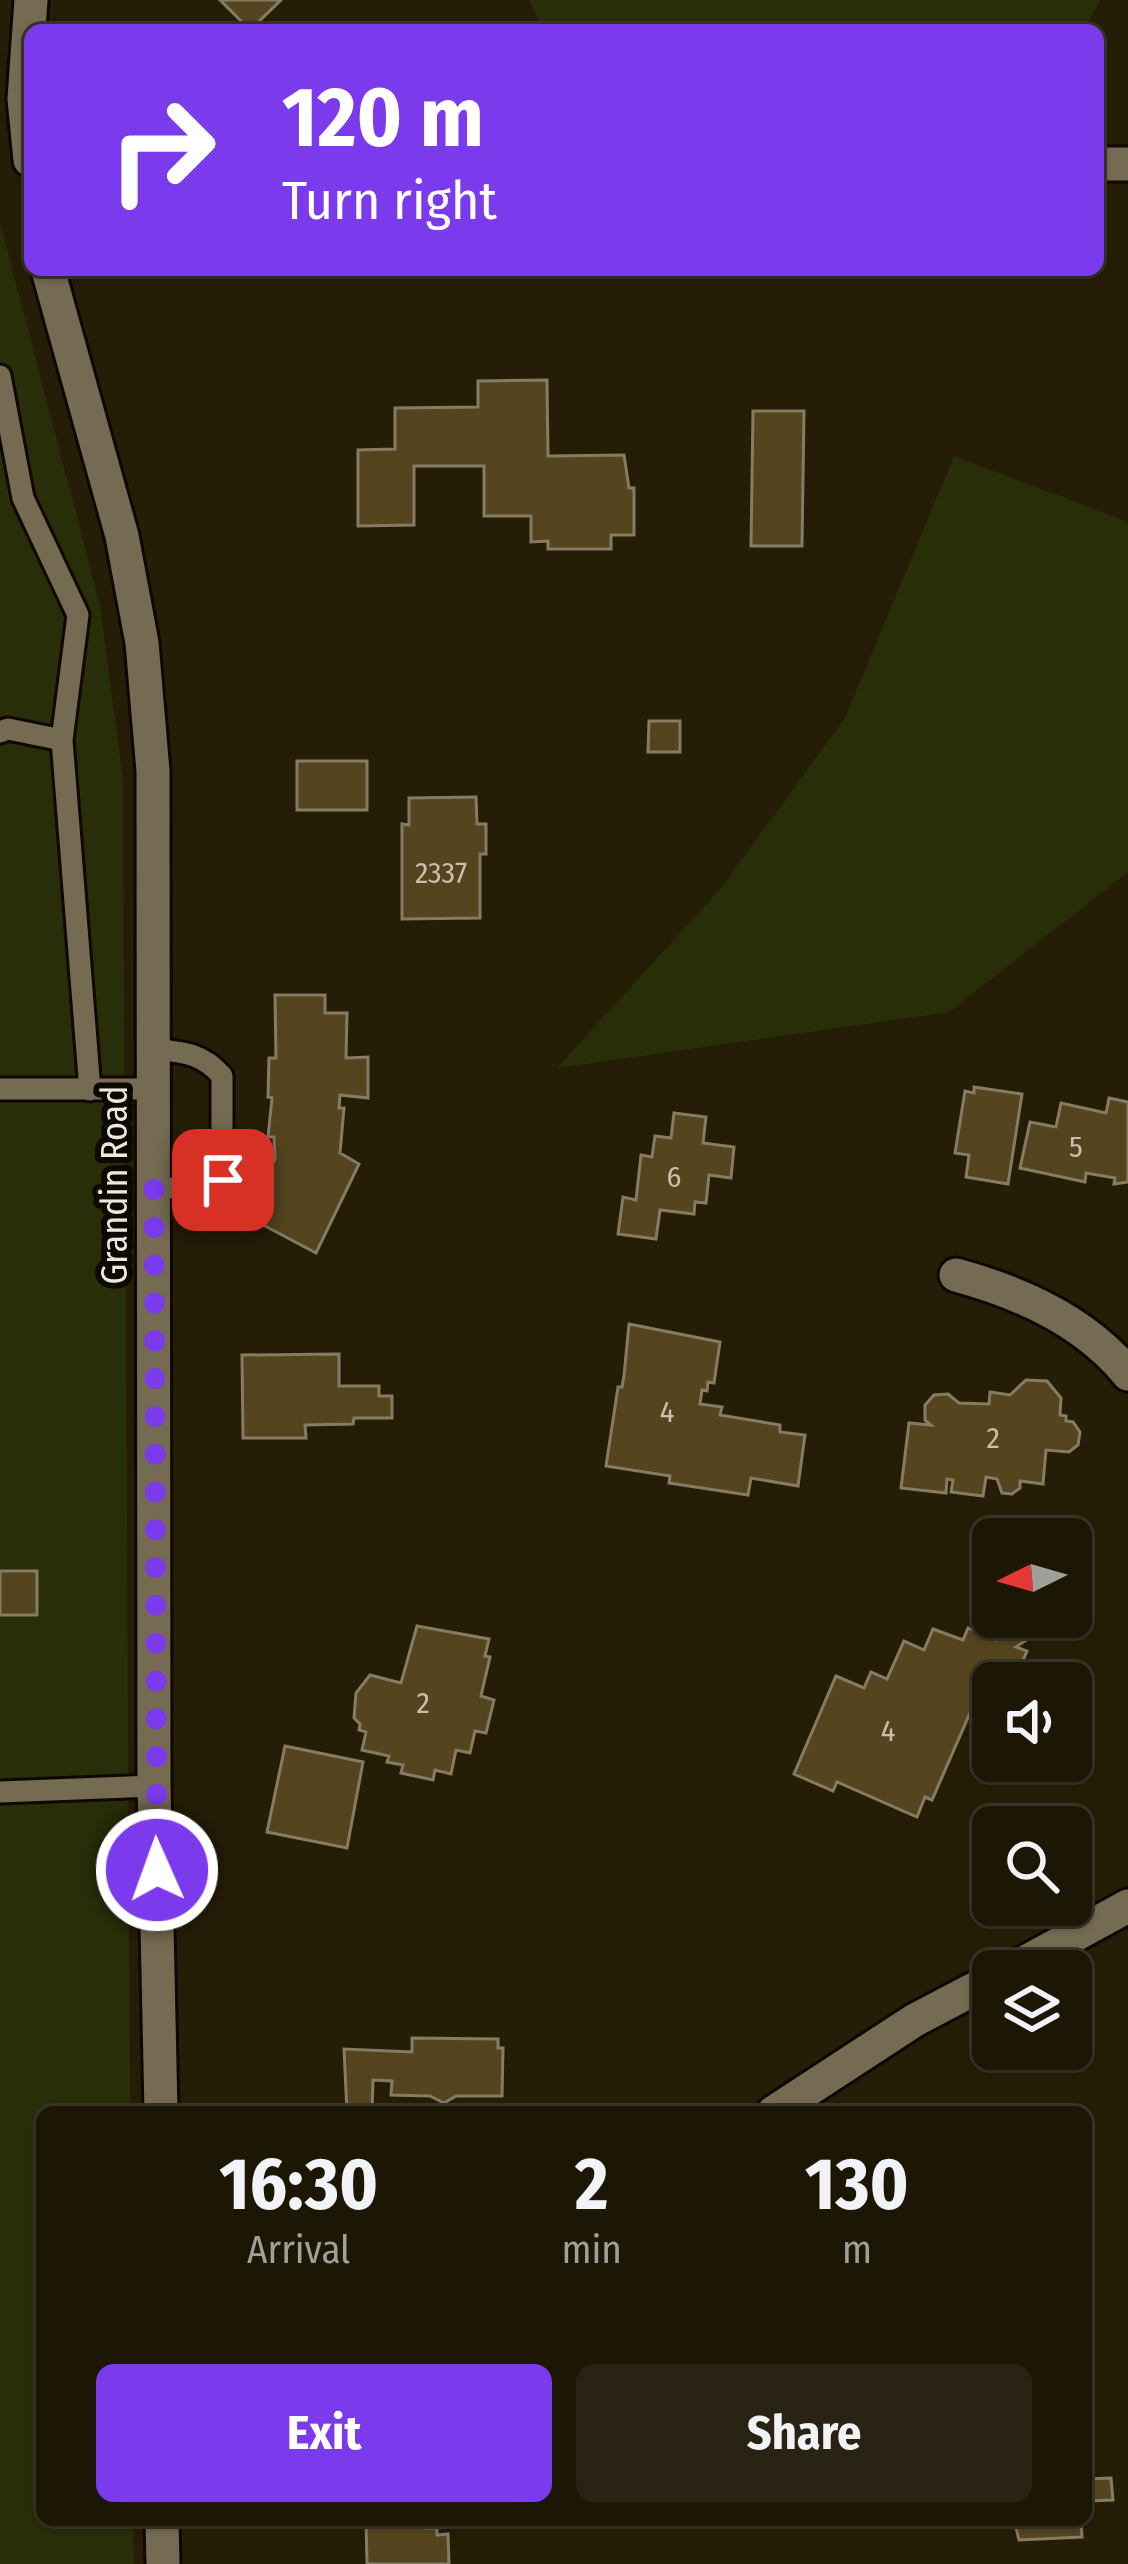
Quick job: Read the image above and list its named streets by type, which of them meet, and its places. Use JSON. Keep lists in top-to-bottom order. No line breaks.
{"streets":{"street":["Grandin Road"]},"house_numbers":["2337","5","6","4","2","2","4"],"north":"left","page":{"turn":["120 m","Turn right"],"eta":["16:30","Arrival","2","min","130","m"],"buttons":["Exit","Share"]}}
